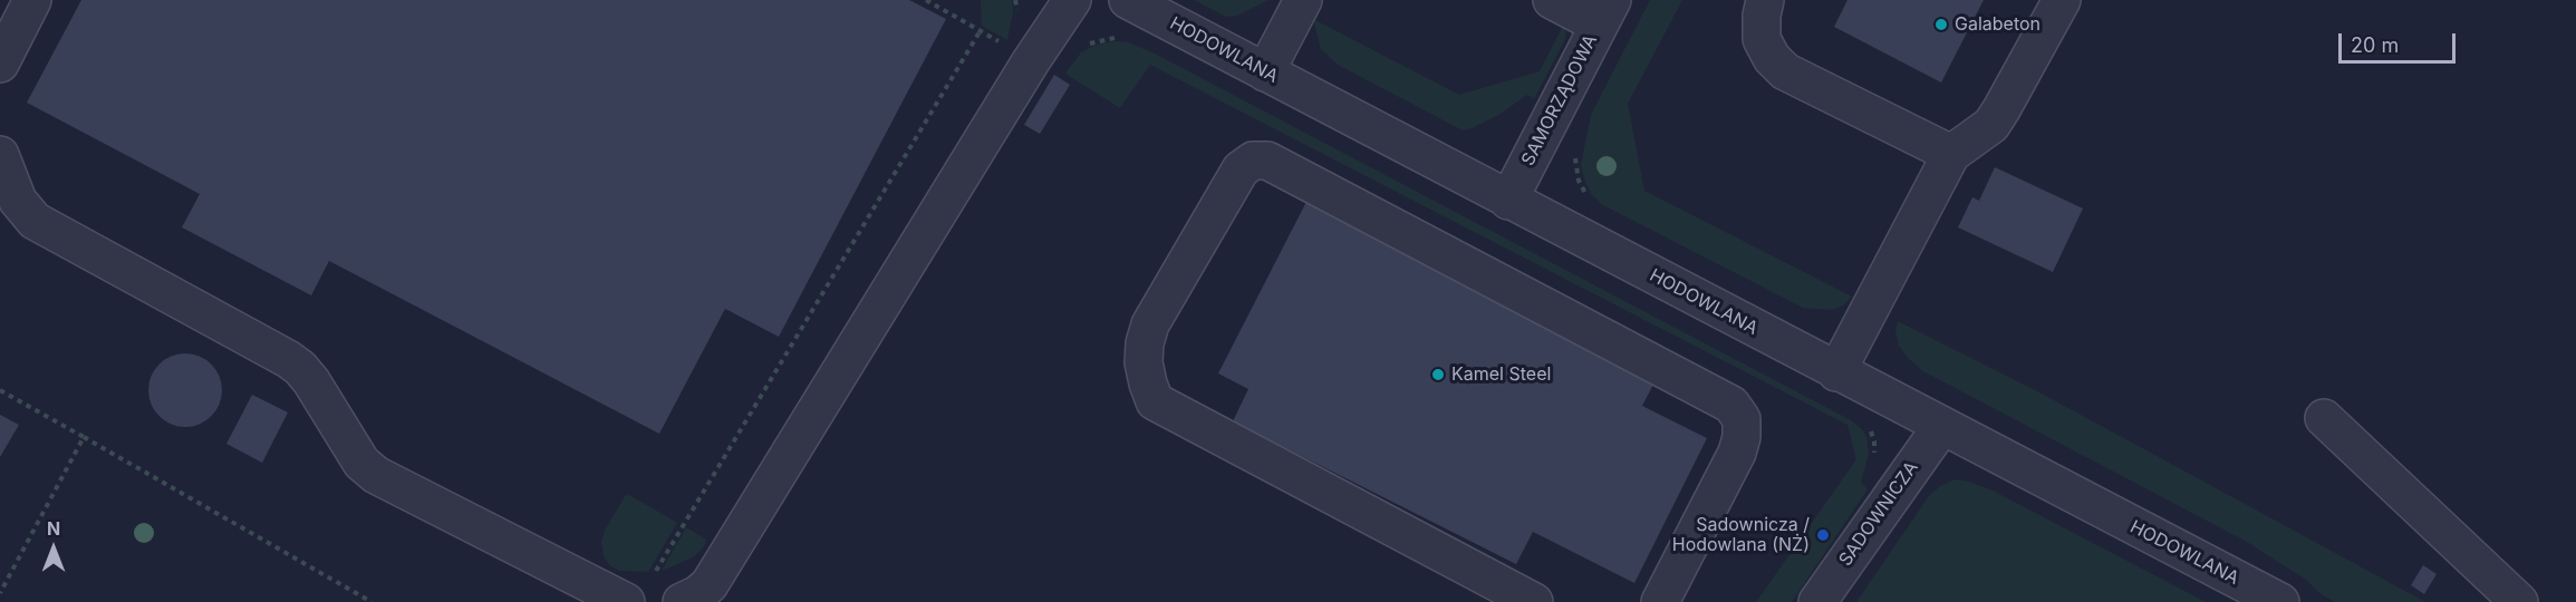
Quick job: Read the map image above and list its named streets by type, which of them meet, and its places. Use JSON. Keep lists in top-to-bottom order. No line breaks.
{"streets":{"street":["HODOWLANA","SAMORZĄDOWA","SADOWNICZA"]},"crossings":[["HODOWLANA","SAMORZĄDOWA"],["HODOWLANA","SADOWNICZA"]],"places":["Galabeton","Kamel Steel","Sadownicza / Hodowlana (NŻ)"],"scale_bar":"20 m","north":"top"}
